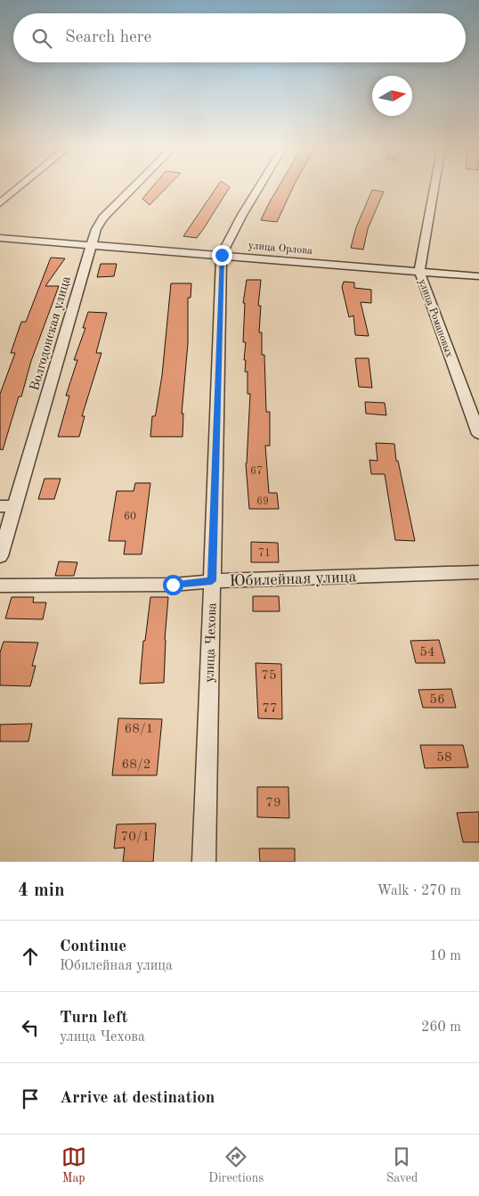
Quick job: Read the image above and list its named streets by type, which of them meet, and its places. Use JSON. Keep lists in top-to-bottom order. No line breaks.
{"streets":{"street":["улица Орлова","улица Романовых","Волгодонская улица","Юбилейная улица","улица Чехова"]},"crossings":[["улица Орлова","улица Романовых"],["улица Орлова","Волгодонская улица"],["улица Орлова","улица Чехова"],["Юбилейная улица","улица Чехова"]],"house_numbers":["67","69","60","71","54","75","56","77","68/1","58","68/2","79","70/1"],"north":"right","page":{"search":"Search here","heading":["4 min","Walk · 270 m"],"list":[["Continue","Юбилейная улица","10 m"],["Turn left","улица Чехова","260 m"],"Arrive at destination"],"nav":["Map","Directions","Saved"]}}
